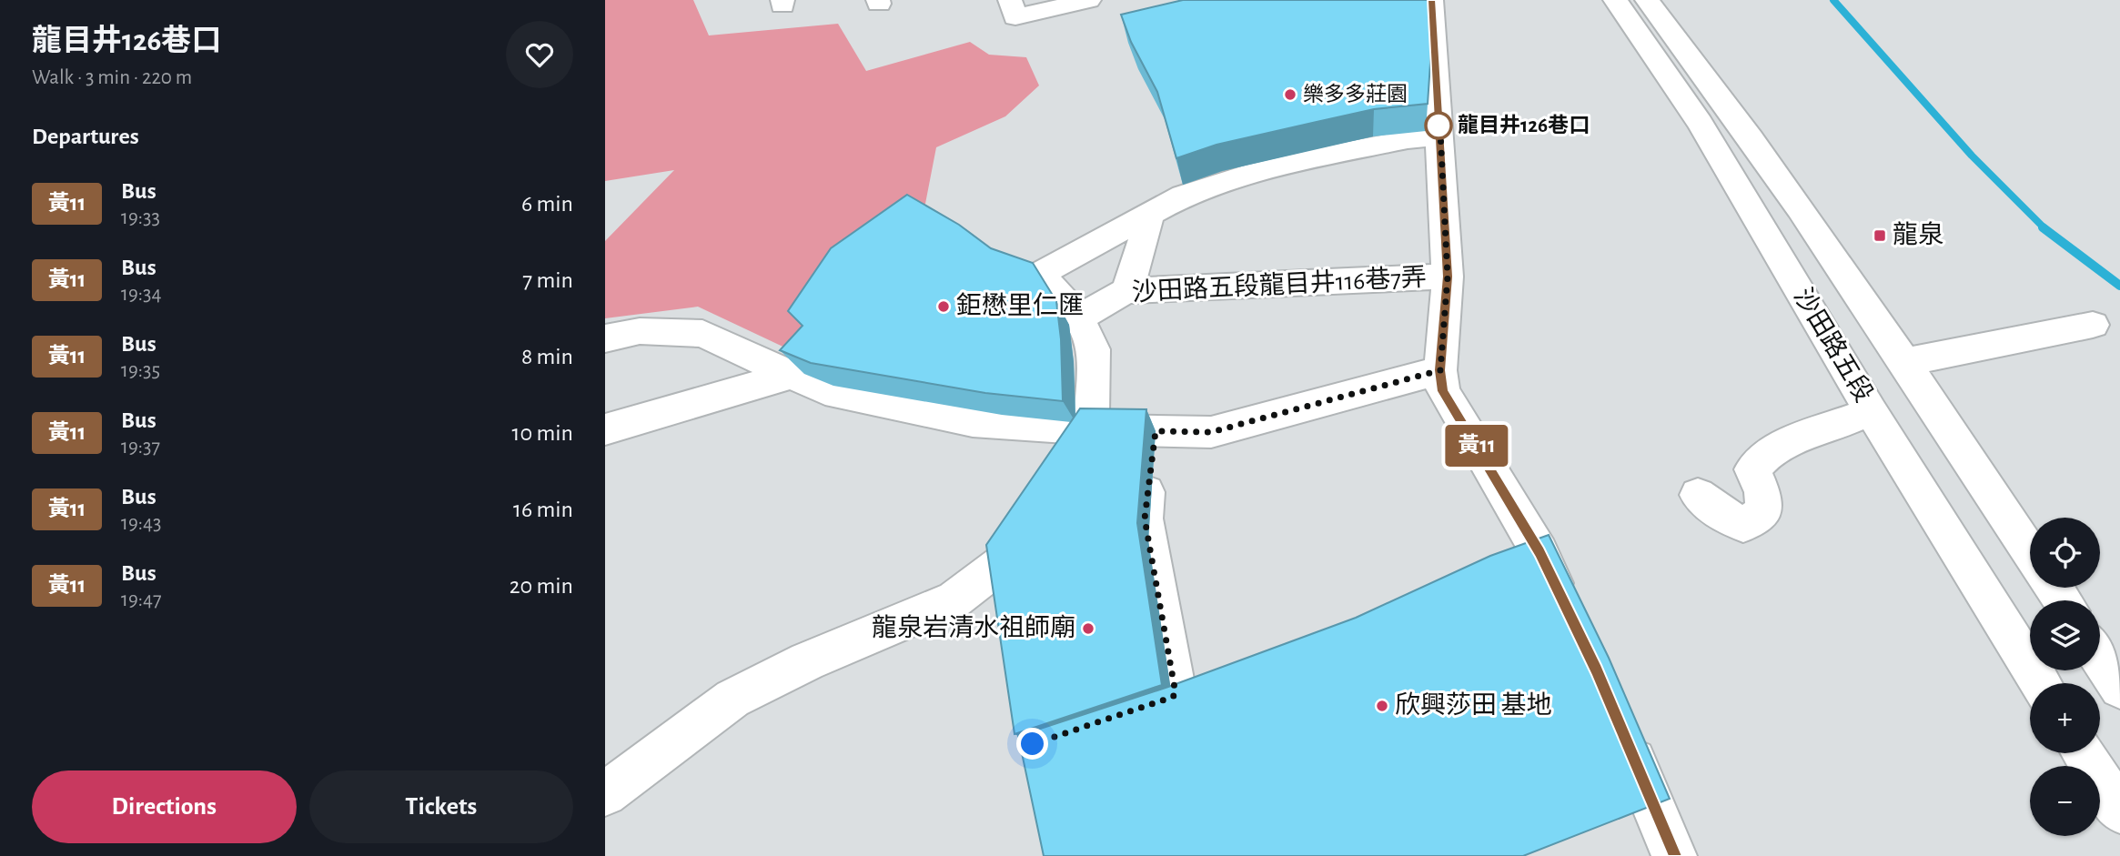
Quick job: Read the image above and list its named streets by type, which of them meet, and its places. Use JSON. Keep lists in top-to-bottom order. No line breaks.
{"streets":{"street":["沙田路五段龍目井116巷7弄","沙田路五段"]},"places":{"other":["樂多多莊園","龍目井126巷口","鉅懋里仁匯","龍泉岩清水祖師廟","欣興莎田 基地"],"transit":["龍泉"]},"lines":["bus line 黃11"],"page":{"heading":[["龍目井126巷口","Walk · 3 min · 220 m"],"Departures"],"on_map":"黃11","list":[{"mark":"黃11","name":"Bus","note":"19:33","value":"6 min"},{"mark":"黃11","name":"Bus","note":"19:34","value":"7 min"},{"mark":"黃11","name":"Bus","note":"19:35","value":"8 min"},{"mark":"黃11","name":"Bus","note":"19:37","value":"10 min"},{"mark":"黃11","name":"Bus","note":"19:43","value":"16 min"},{"mark":"黃11","name":"Bus","note":"19:47","value":"20 min"}],"map_buttons":["+","−"],"buttons":["Directions","Tickets"]}}
